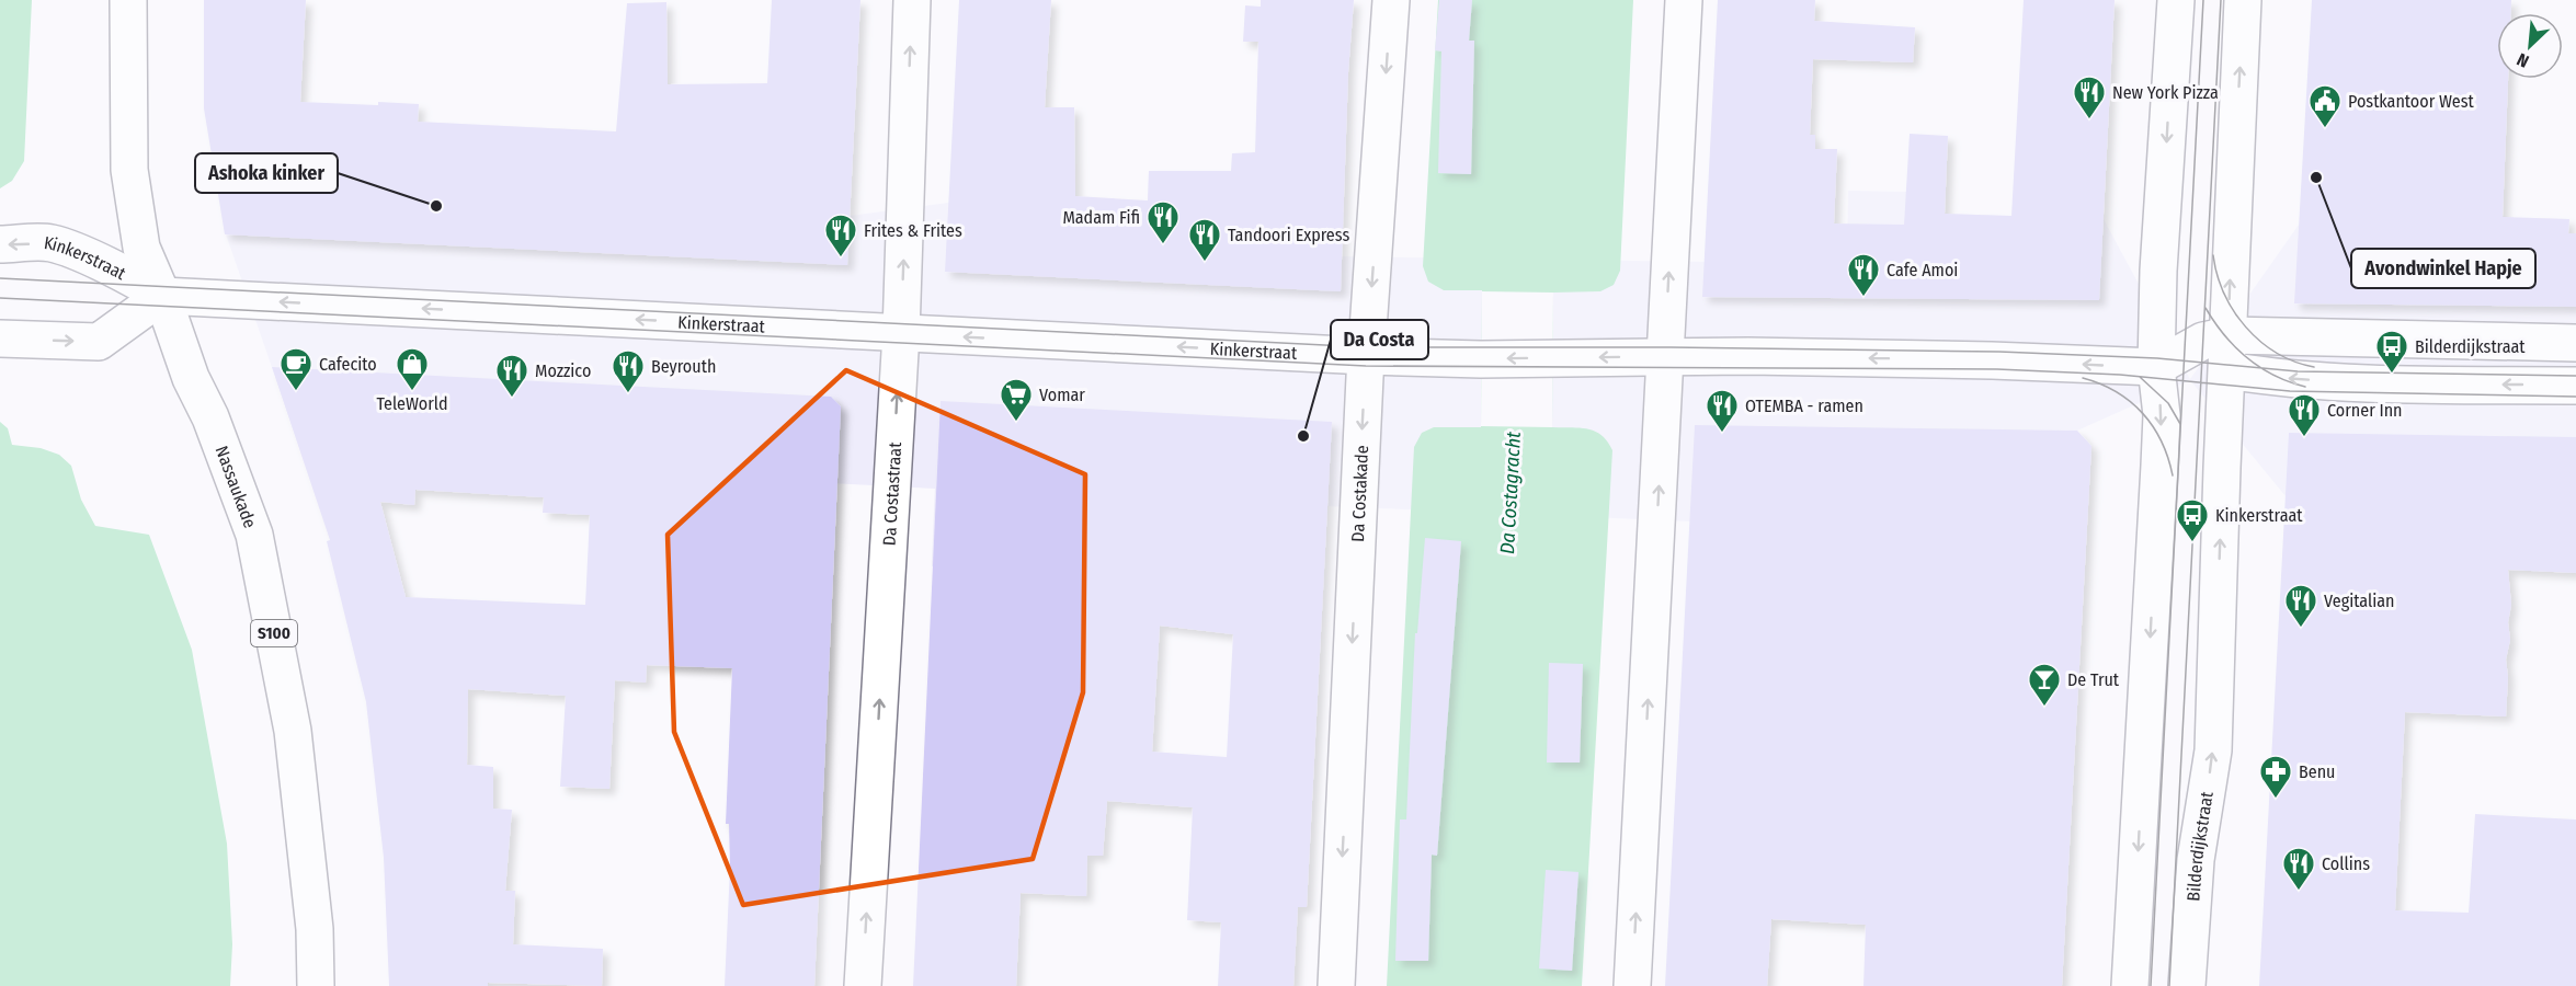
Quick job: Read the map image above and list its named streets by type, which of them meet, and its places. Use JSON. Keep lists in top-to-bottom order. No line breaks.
{"streets":{"street":["Kinkerstraat","Nassaukade","Da Costastraat","Da Costakade","S100","Bilderdijkstraat"]},"crossings":[["Kinkerstraat","Nassaukade"],["Kinkerstraat","Da Costastraat"],["Kinkerstraat","Da Costakade"]],"one_way":["Kinkerstraat","Da Costastraat"],"water":["Da Costagracht"],"places":{"restaurant":["New York Pizza","Madam Fifi","Frites & Frites","Tandoori Express","Cafe Amoi","Beyrouth","Mozzico","OTEMBA - ramen","Corner Inn","Vegitalian","Collins"],"public building":["Postkantoor West"],"other":["Avondwinkel Hapje","Ashoka kinker","Da Costa"],"bus stop":["Bilderdijkstraat","Kinkerstraat"],"cafe":["Cafecito"],"shop":["TeleWorld"],"supermarket":["Vomar"],"bar":["De Trut"],"pharmacy":["Benu"]},"north":"bottom left"}
